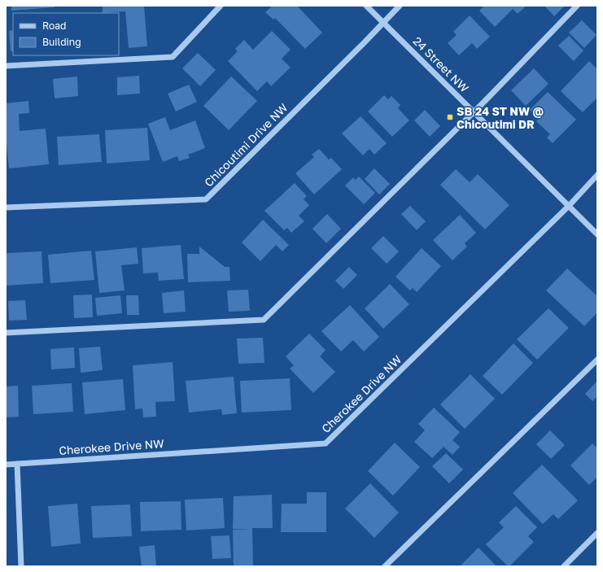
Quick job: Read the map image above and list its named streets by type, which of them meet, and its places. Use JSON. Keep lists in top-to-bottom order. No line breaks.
{"streets":{"street":["24 Street NW","Chicoutimi Drive NW","Cherokee Drive NW"]},"crossings":[["24 Street NW","Chicoutimi Drive NW"],["24 Street NW","Cherokee Drive NW"]],"places":{"transit":["SB 24 ST NW @ Chicoutimi DR"]},"legend":["Road","Building"]}
